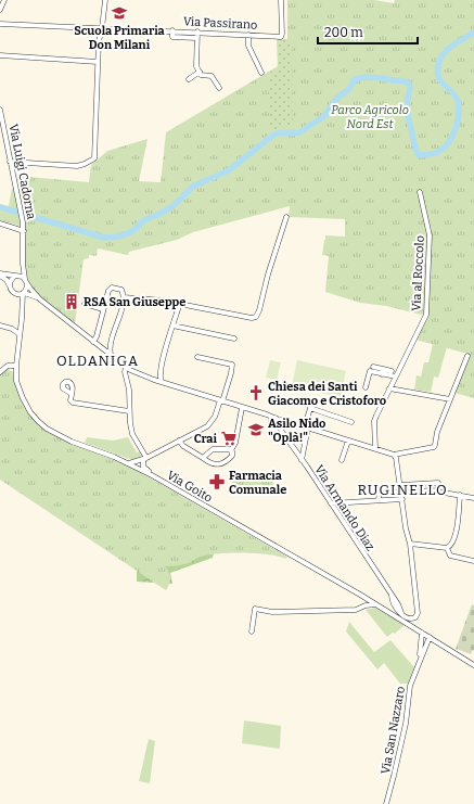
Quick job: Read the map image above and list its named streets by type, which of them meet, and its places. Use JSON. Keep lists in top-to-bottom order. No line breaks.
{"streets":{"street":["Via Passirano","Via Luigi Cadorna","Via al Roccolo","Via Goito","Via Armando Diaz","Via San Nazzaro"]},"crossings":[["Via Luigi Cadorna","Via Goito"],["Via Goito","Via Armando Diaz"],["Via Goito","Via San Nazzaro"]],"districts":["OLDANIGA","RUGINELLO"],"parks":["Parco Agricolo Nord Est"],"places":{"school or university":["Scuola Primaria Don Milani","Asilo Nido \"Oplà!\""],"building":["RSA San Giuseppe"],"church":["Chiesa dei Santi Giacomo e Cristoforo"],"supermarket":["Crai"],"pharmacy":["Farmacia Comunale"]},"scale_bar":"200 m"}
